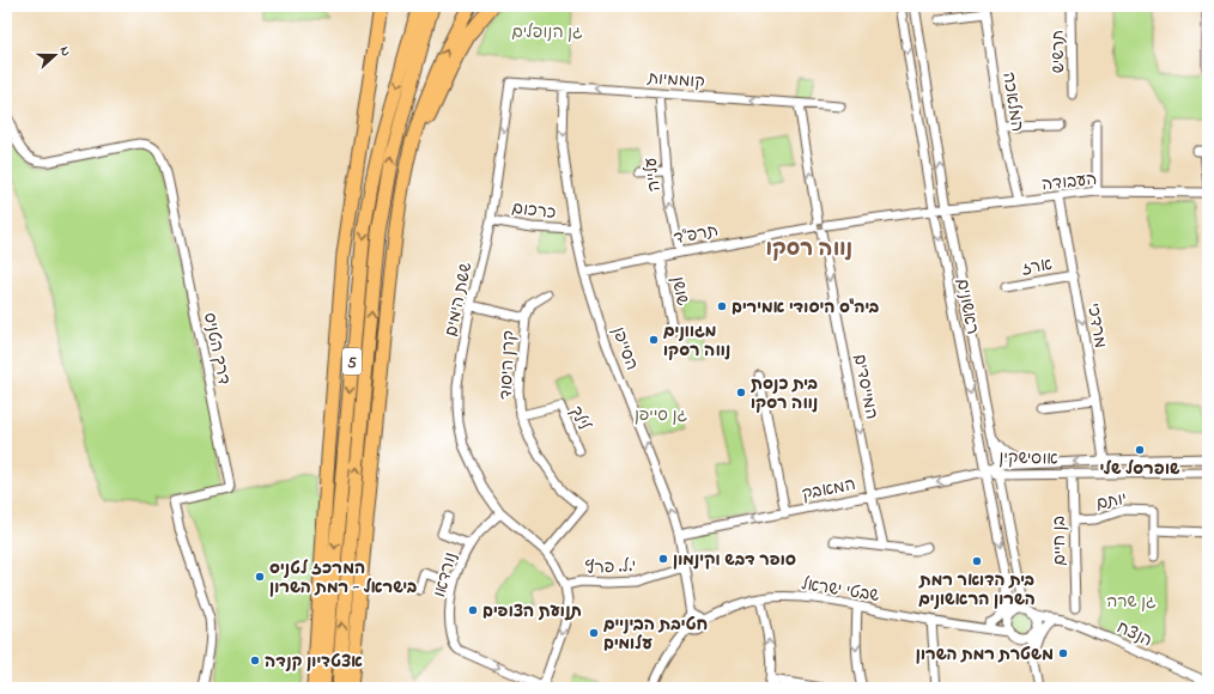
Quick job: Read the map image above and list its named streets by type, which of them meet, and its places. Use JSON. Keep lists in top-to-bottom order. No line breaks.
{"streets":{"highway":["5"],"street":["תרשיש","קוממיות","המלאכה","עלייה","העבודה","כרכום","תרפ\"ד","ארז","שושן","ששת הימים","ראשונים","מרדכי","דרך הטניס","הסייפן","קרן היסוד","המייסדים","לילך","אוסישקין","המאבק","יותם","בן חיים","י.ל. פרץ","נורדאו","שבטי ישראל","הנצח"]},"crossings":[["קוממיות","עלייה"],["קוממיות","ששת הימים"],["קוממיות","הסייפן"],["קוממיות","המייסדים"],["המלאכה","העבודה"],["עלייה","תרפ\"ד"],["העבודה","תרפ\"ד"],["העבודה","ראשונים"],["העבודה","מרדכי"],["כרכום","ששת הימים"],["כרכום","הסייפן"],["תרפ\"ד","שושן"],["תרפ\"ד","ראשונים"],["תרפ\"ד","הסייפן"],["תרפ\"ד","המייסדים"],["ארז","מרדכי"],["ששת הימים","קרן היסוד"],["ששת הימים","י.ל. פרץ"],["ששת הימים","נורדאו"],["ראשונים","אוסישקין"],["ראשונים","המאבק"],["ראשונים","שבטי ישראל"],["ראשונים","הנצח"],["מרדכי","אוסישקין"],["הסייפן","המאבק"],["הסייפן","י.ל. פרץ"],["הסייפן","שבטי ישראל"],["קרן היסוד","לילך"],["קרן היסוד","י.ל. פרץ"],["קרן היסוד","נורדאו"],["המייסדים","המאבק"],["אוסישקין","המאבק"],["אוסישקין","בן חיים"],["יותם","בן חיים"],["י.ל. פרץ","נורדאו"],["שבטי ישראל","הנצח"]],"one_way":["קוממיות","עלייה","מרדכי","המאבק","נורדאו"],"districts":["נווה רסקו"],"parks":["גן הנופלים","גן סייפן","גן שרה"],"places":["ביה\"ס היסודי אמירים","מגוונים נווה רסקו","בית כנסת נווה רסקו","שופרסל שלי","סופר דבש וקינמון","בית הדואר רמת השרון הראשונים","המרכז לטניס בישראל - רמת השרון","תנועת הצופים","חטיבת הביניים עלומים","משטרת רמת השרון","אצטדיון קנדה"],"north":"right"}
